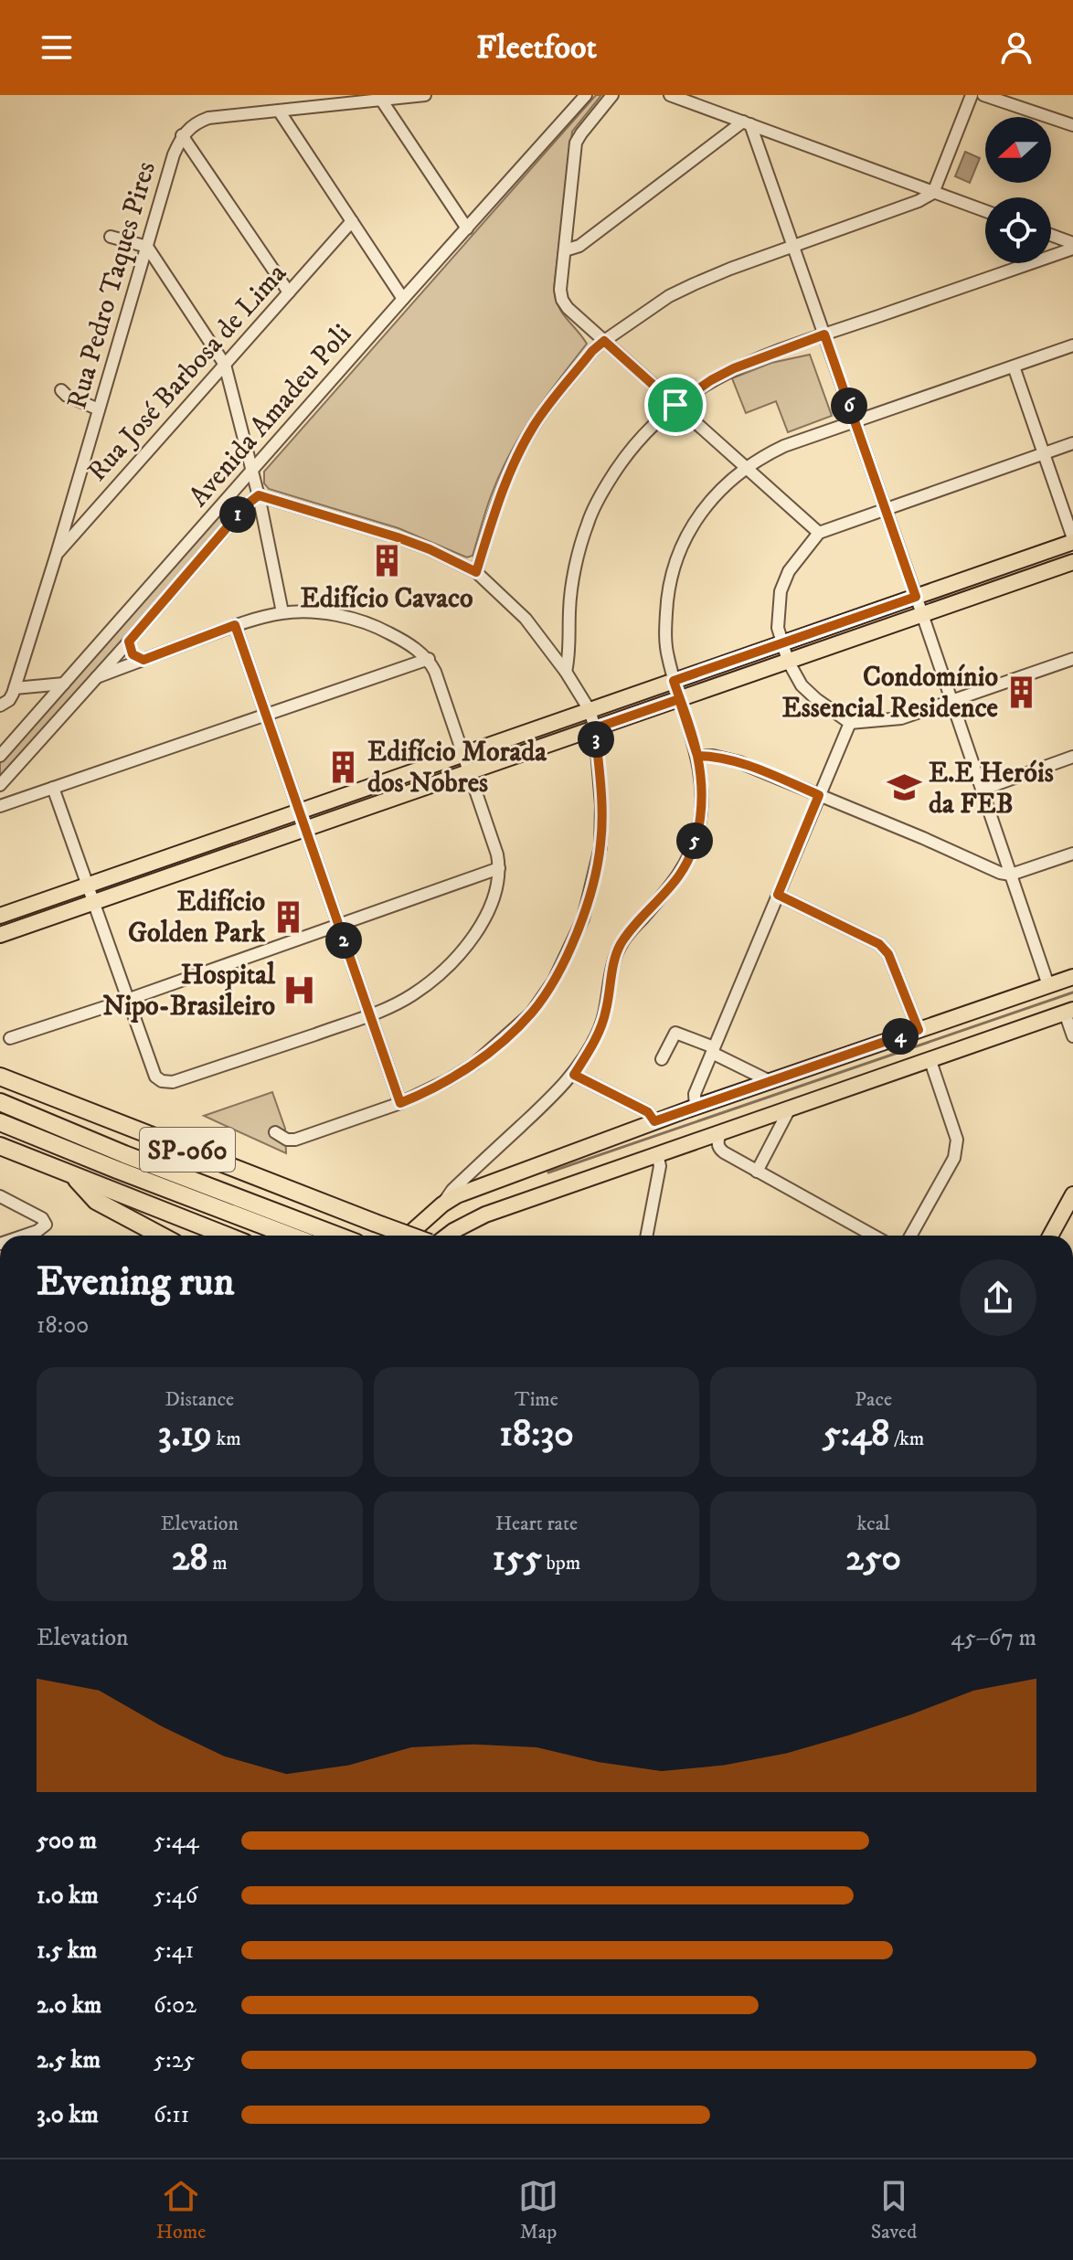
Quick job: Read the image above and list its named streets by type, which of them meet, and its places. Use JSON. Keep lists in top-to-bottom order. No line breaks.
{"streets":{"highway":["SP-060"],"street":["Rua Pedro Taques Pires","Rua José Barbosa de Lima","Avenida Amadeu Poli"]},"crossings":[["Rua Pedro Taques Pires","Rua José Barbosa de Lima"]],"places":{"building":["Edifício Cavaco","Condomínio Essencial Residence","Edifício Morada dos Nobres","Edifício Golden Park"],"school or university":["E.E Heróis da FEB"],"hospital":["Hospital Nipo-Brasileiro"]},"north":"left","page":{"header":"Fleetfoot","pins":["6","1","3","5","2","4"],"heading":["Evening run","18:00"],"stats":[["Distance","3.19 km"],["Time","18:30"],["Pace","5:48 /km"],["Elevation","28 m"],["Heart rate","155 bpm"],["kcal","250"]],"chart":["Elevation","45–67 m"],"list":[{"name":"500 m","note":"5:44"},{"name":"1.0 km","note":"5:46"},{"name":"1.5 km","note":"5:41"},{"name":"2.0 km","note":"6:02"},{"name":"2.5 km","note":"5:25"},{"name":"3.0 km","note":"6:11"}],"tabs":["Home","Map","Saved"]}}
